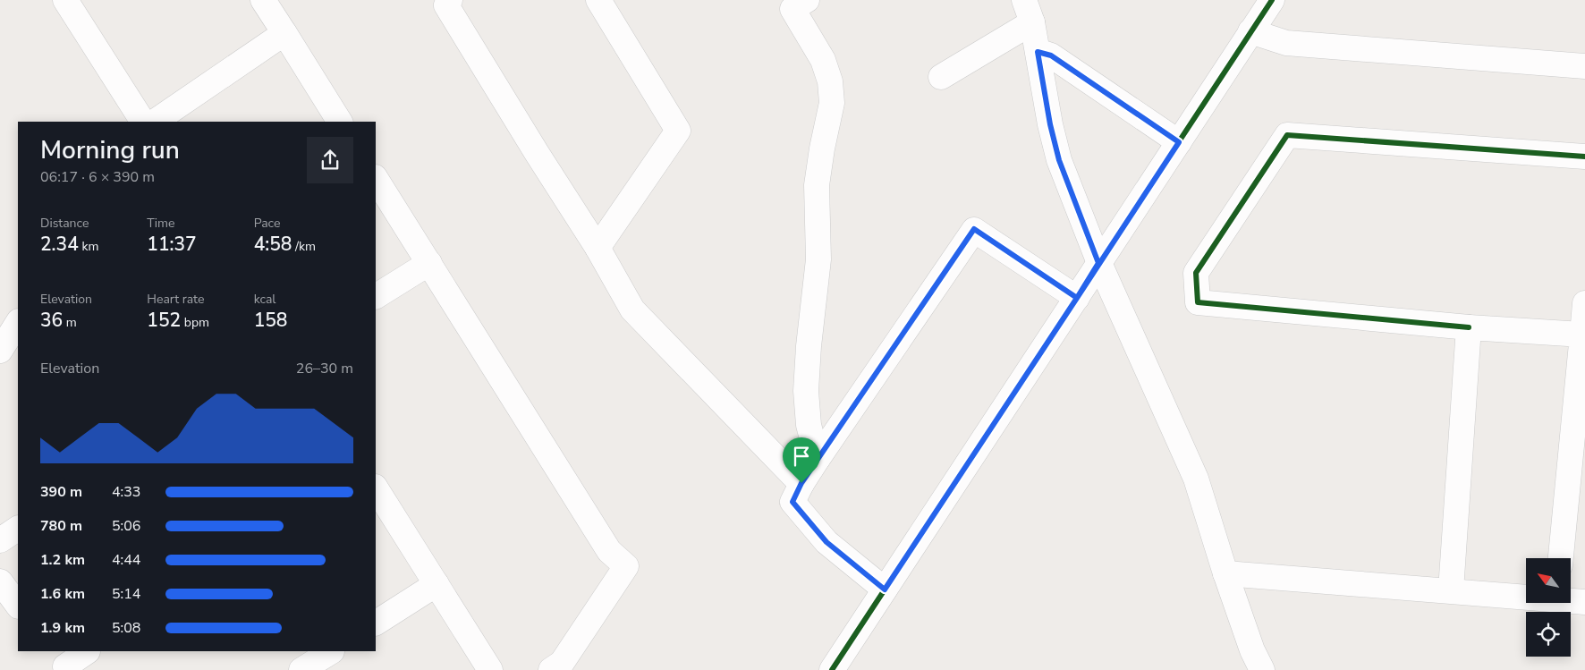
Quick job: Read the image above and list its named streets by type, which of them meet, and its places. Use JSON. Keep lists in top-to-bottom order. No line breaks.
{"north":"top left","page":{"heading":["Morning run","06:17 · 6 × 390 m"],"stats":[["Distance","2.34 km"],["Time","11:37"],["Pace","4:58 /km"],["Elevation","36 m"],["Heart rate","152 bpm"],["kcal","158"]],"chart":["Elevation","26–30 m"],"list":[{"name":"390 m","note":"4:33"},{"name":"780 m","note":"5:06"},{"name":"1.2 km","note":"4:44"},{"name":"1.6 km","note":"5:14"},{"name":"1.9 km","note":"5:08"}]}}
